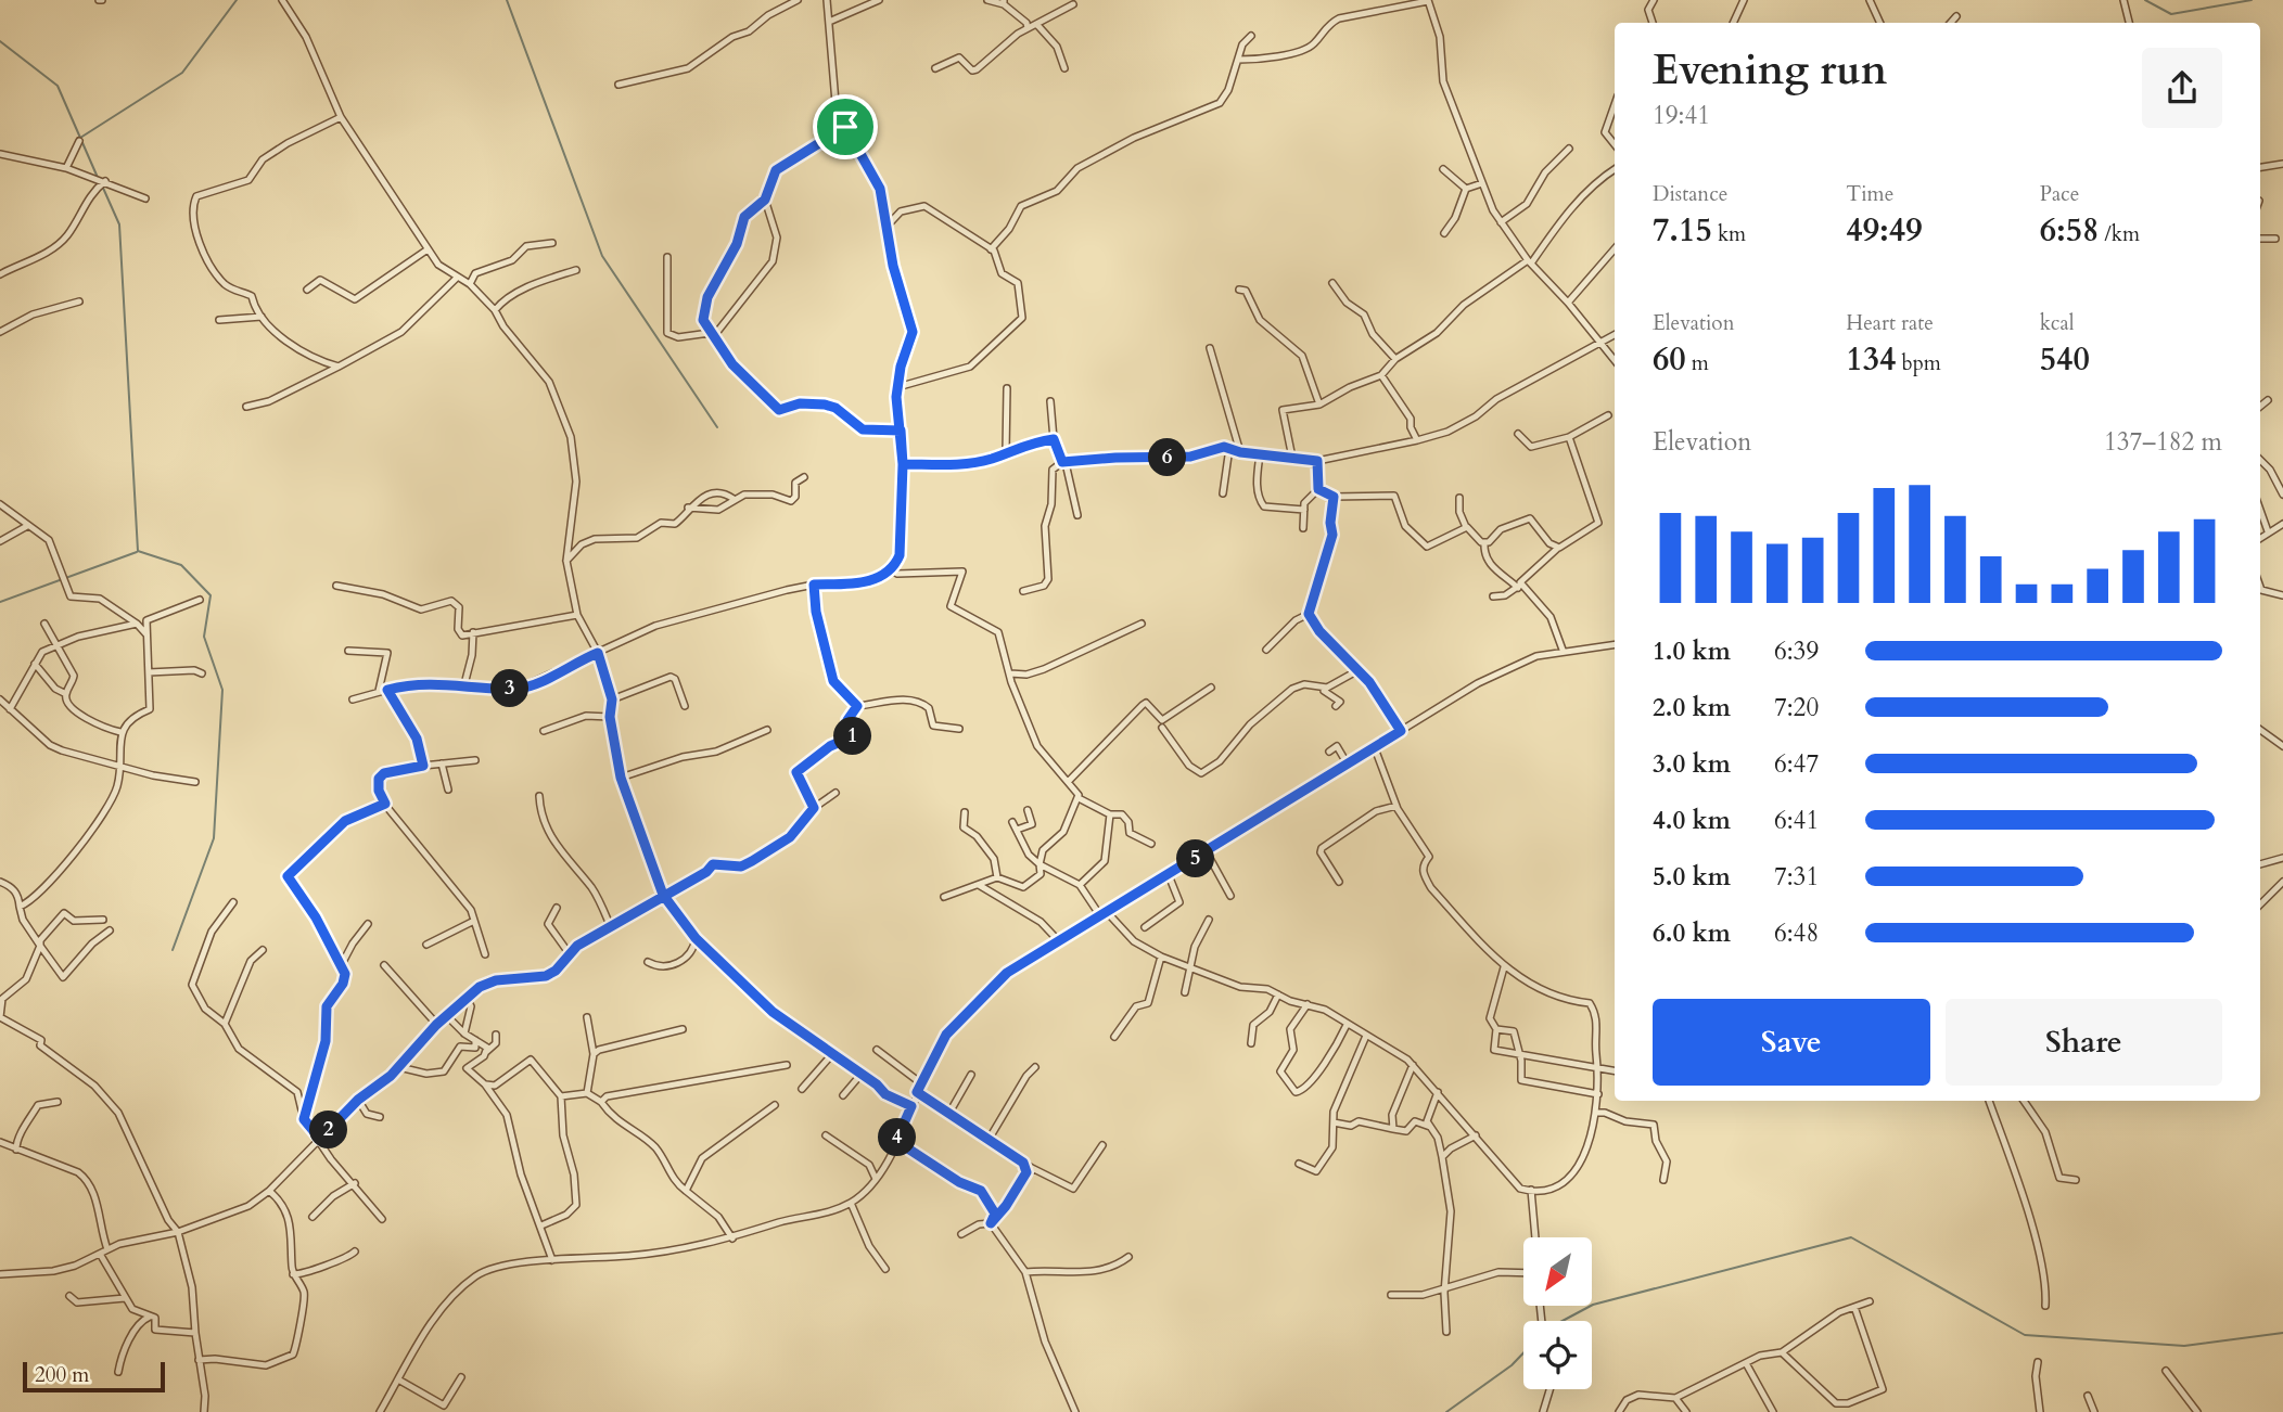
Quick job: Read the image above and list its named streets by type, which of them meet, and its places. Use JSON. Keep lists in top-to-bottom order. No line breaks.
{"scale_bar":"200 m","north":"bottom left","page":{"heading":["Evening run","19:41"],"stats":[["Distance","7.15 km"],["Time","49:49"],["Pace","6:58 /km"],["Elevation","60 m"],["Heart rate","134 bpm"],["kcal","540"]],"chart":["Elevation","137–182 m"],"pins":["6","3","1","5","2","4"],"list":[{"name":"1.0 km","note":"6:39"},{"name":"2.0 km","note":"7:20"},{"name":"3.0 km","note":"6:47"},{"name":"4.0 km","note":"6:41"},{"name":"5.0 km","note":"7:31"},{"name":"6.0 km","note":"6:48"}],"buttons":["Save","Share"],"scale":"200 m"}}
